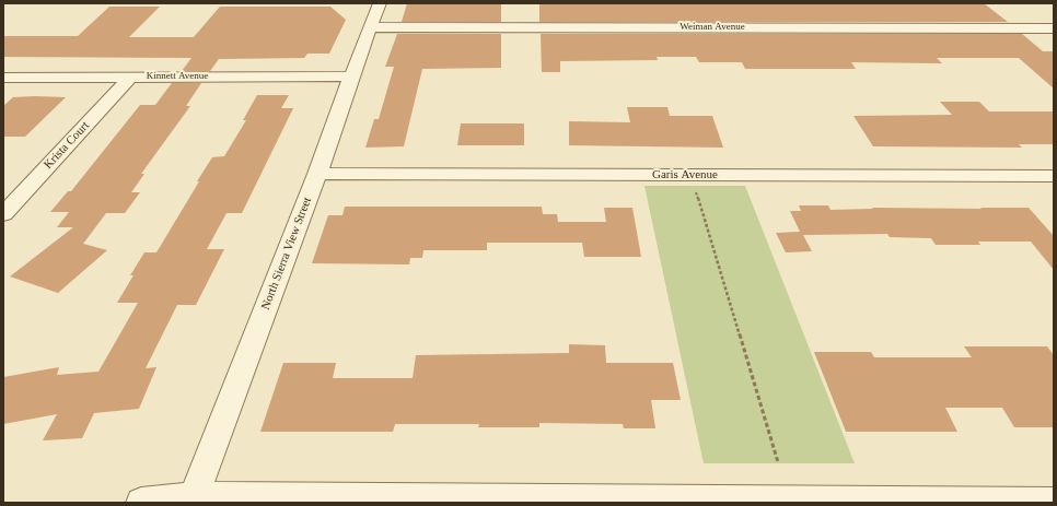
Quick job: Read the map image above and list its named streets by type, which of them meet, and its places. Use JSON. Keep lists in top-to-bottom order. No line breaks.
{"streets":{"street":["Weiman Avenue","Kinnett Avenue","Krista Court","Garis Avenue","North Sierra View Street"]},"crossings":[["Weiman Avenue","North Sierra View Street"],["Kinnett Avenue","Krista Court"],["Kinnett Avenue","North Sierra View Street"],["Garis Avenue","North Sierra View Street"]]}
